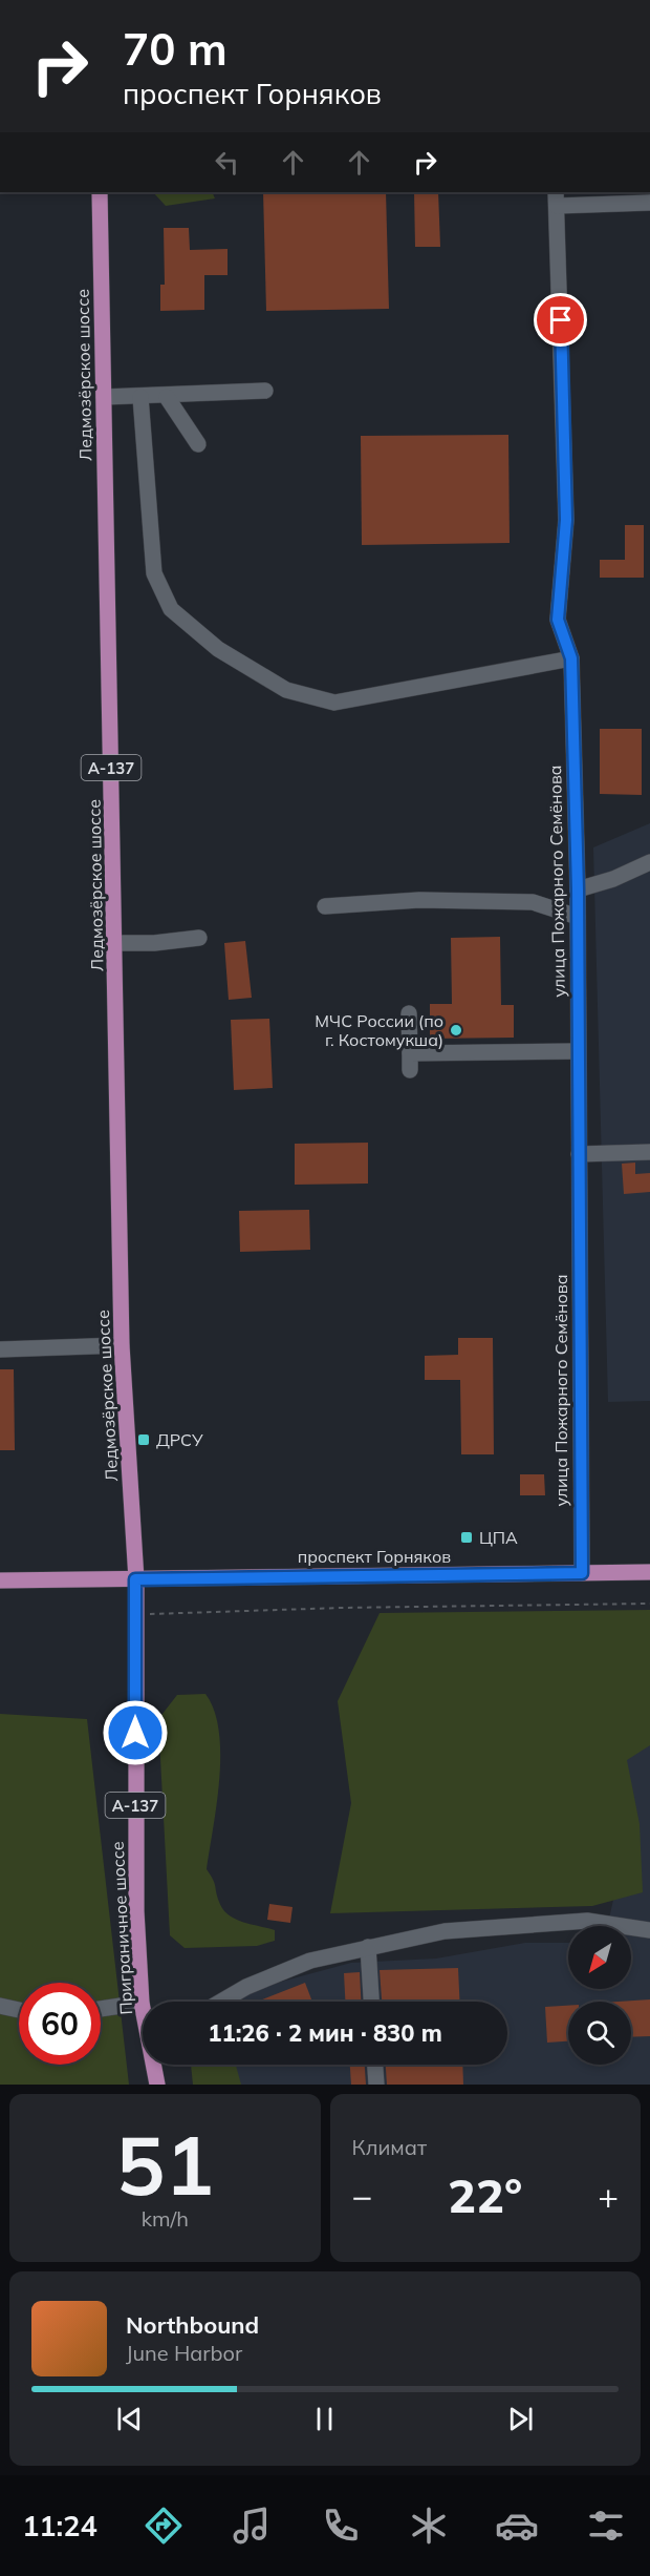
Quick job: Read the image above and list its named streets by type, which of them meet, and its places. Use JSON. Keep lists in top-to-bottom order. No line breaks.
{"streets":{"main road":["Ледмозёрское шоссе","А-137","проспект Горняков","Приграничное шоссе"],"street":["улица Пожарного Семёнова"]},"crossings":[["Ледмозёрское шоссе","проспект Горняков"],["Ледмозёрское шоссе","Приграничное шоссе"],["улица Пожарного Семёнова","проспект Горняков"],["проспект Горняков","Приграничное шоссе"]],"places":{"other":["МЧС России (по г. Костомукша)"],"transit":["ДРСУ","ЦПА"]},"north":"bottom left","page":{"turn":["70 m","проспект Горняков"],"limit":"60","trip":"11:26 · 2 мин · 830 m","tile":[["51","km/h"],"Климат"],"heat":["−","22°","+"],"song":["Northbound","June Harbor"],"tabs":"11:24"}}
